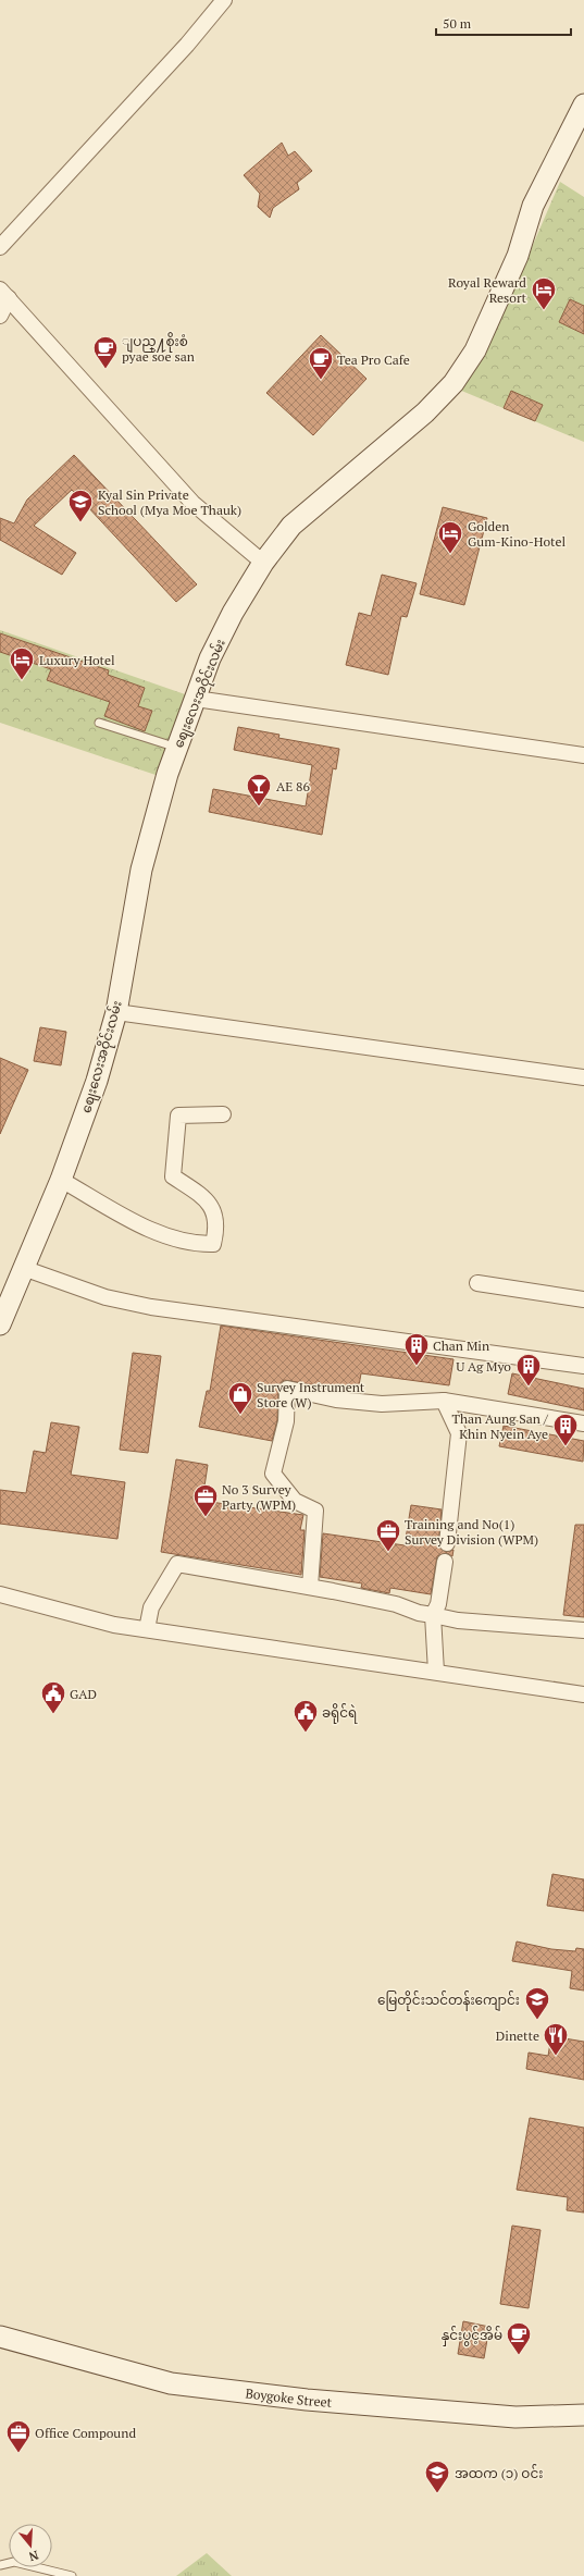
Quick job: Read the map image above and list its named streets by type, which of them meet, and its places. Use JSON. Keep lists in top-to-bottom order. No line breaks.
{"streets":{"street":["စျေးလေးအဝိုင်းလမ်း","Boygoke Street"]},"places":{"hotel":["Royal Reward Resort","Golden Gum-Kino-Hotel","Luxury Hotel"],"cafe":["ျပည္႔စိုးစံ pyae soe san","Tea Pro Cafe","နှင်းပွင့်အိမ်"],"school or university":["Kyal Sin Private School (Mya Moe Thauk)","မြေတိုင်းသင်တန်းကျောင်း","အထက (၁) ဝင်း"],"bar":["AE 86"],"building":["Chan Min","U Ag Myo","Than Aung San / Khin Nyein Aye"],"shop":["Survey Instrument Store (W)"],"office":["No 3 Survey Party (WPM)","Training and No(1) Survey Division (WPM)","Office Compound"],"public building":["GAD","ခရိုင်ရဲ"],"restaurant":["Dinette"]},"scale_bar":"50 m","north":"bottom"}
